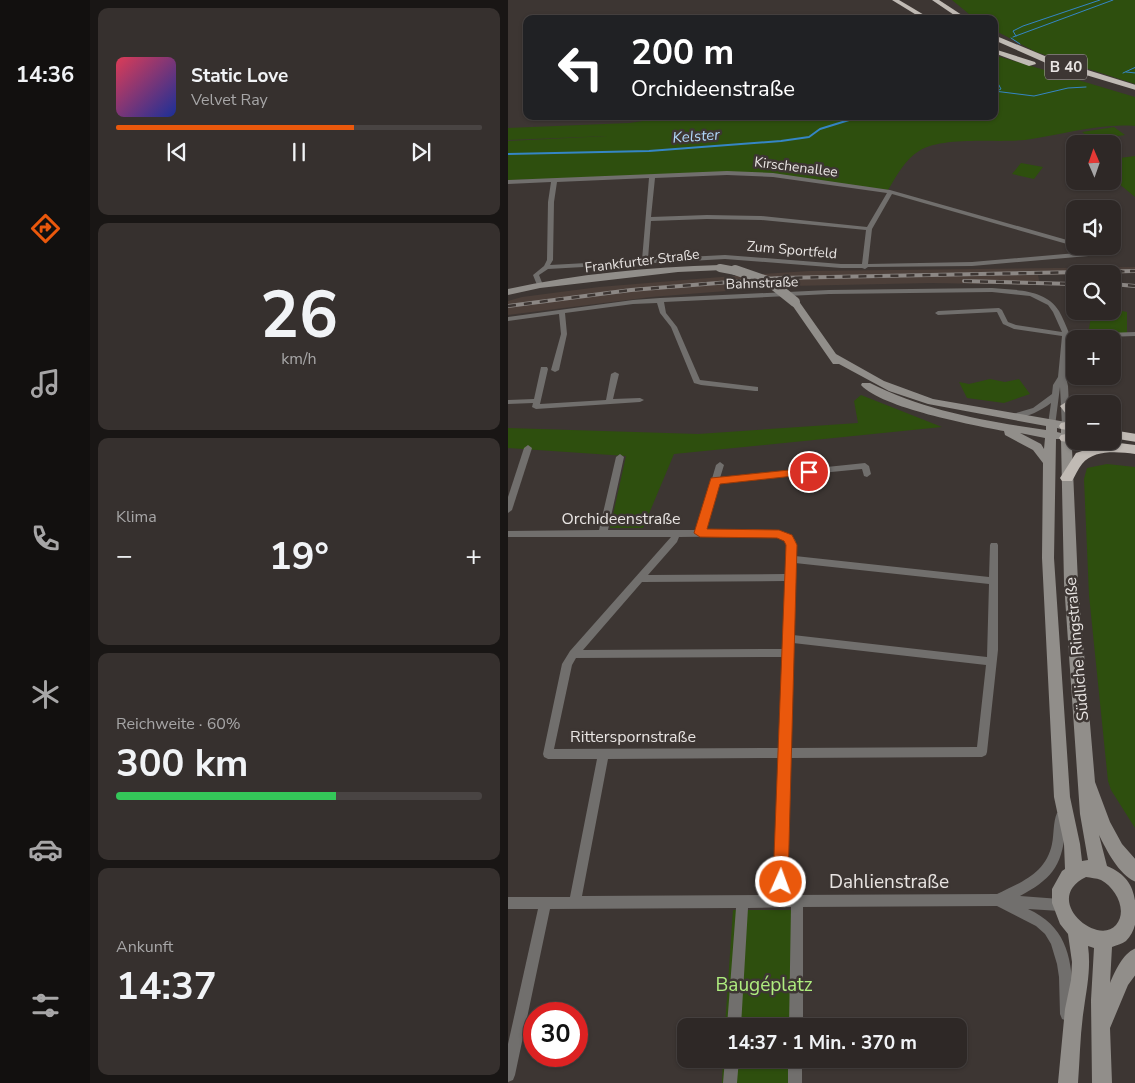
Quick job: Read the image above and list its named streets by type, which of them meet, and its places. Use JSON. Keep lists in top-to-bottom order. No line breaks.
{"streets":{"highway":["B 40"],"main road":["Frankfurter Straße","Südliche Ringstraße"],"street":["Kirschenallee","Zum Sportfeld","Bahnstraße","Orchideenstraße","Ritterspornstraße","Dahlienstraße"]},"crossings":[["Orchideenstraße","Ritterspornstraße"],["Orchideenstraße","Dahlienstraße"],["Südliche Ringstraße","Dahlienstraße"]],"water":["Kelster"],"parks":["Baugéplatz"],"north":"top","page":{"tabs":"14:36","turn":["200 m","Orchideenstraße"],"song":["Static Love","Velvet Ray"],"map_buttons":["+","−"],"tile":[["26","km/h"],"Klima",["Reichweite · 60%","300 km"],["Ankunft","14:37"]],"heat":["−","19°","+"],"limit":"30","trip":"14:37 · 1 Min. · 370 m"}}
